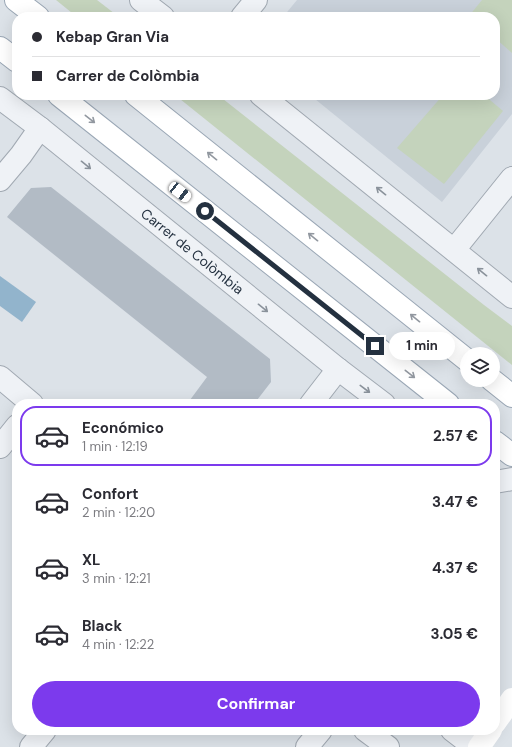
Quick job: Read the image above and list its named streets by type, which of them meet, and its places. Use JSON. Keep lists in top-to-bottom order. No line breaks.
{"streets":{"street":["Carrer de Colòmbia"]},"page":{"banner":["Kebap Gran Via","Carrer de Colòmbia"],"bubble":"1 min","list":[{"name":"Económico","note":"1 min · 12:19","value":"2.57 €"},{"name":"Confort","note":"2 min · 12:20","value":"3.47 €"},{"name":"XL","note":"3 min · 12:21","value":"4.37 €"},{"name":"Black","note":"4 min · 12:22","value":"3.05 €"}],"buttons":"Confirmar"}}
